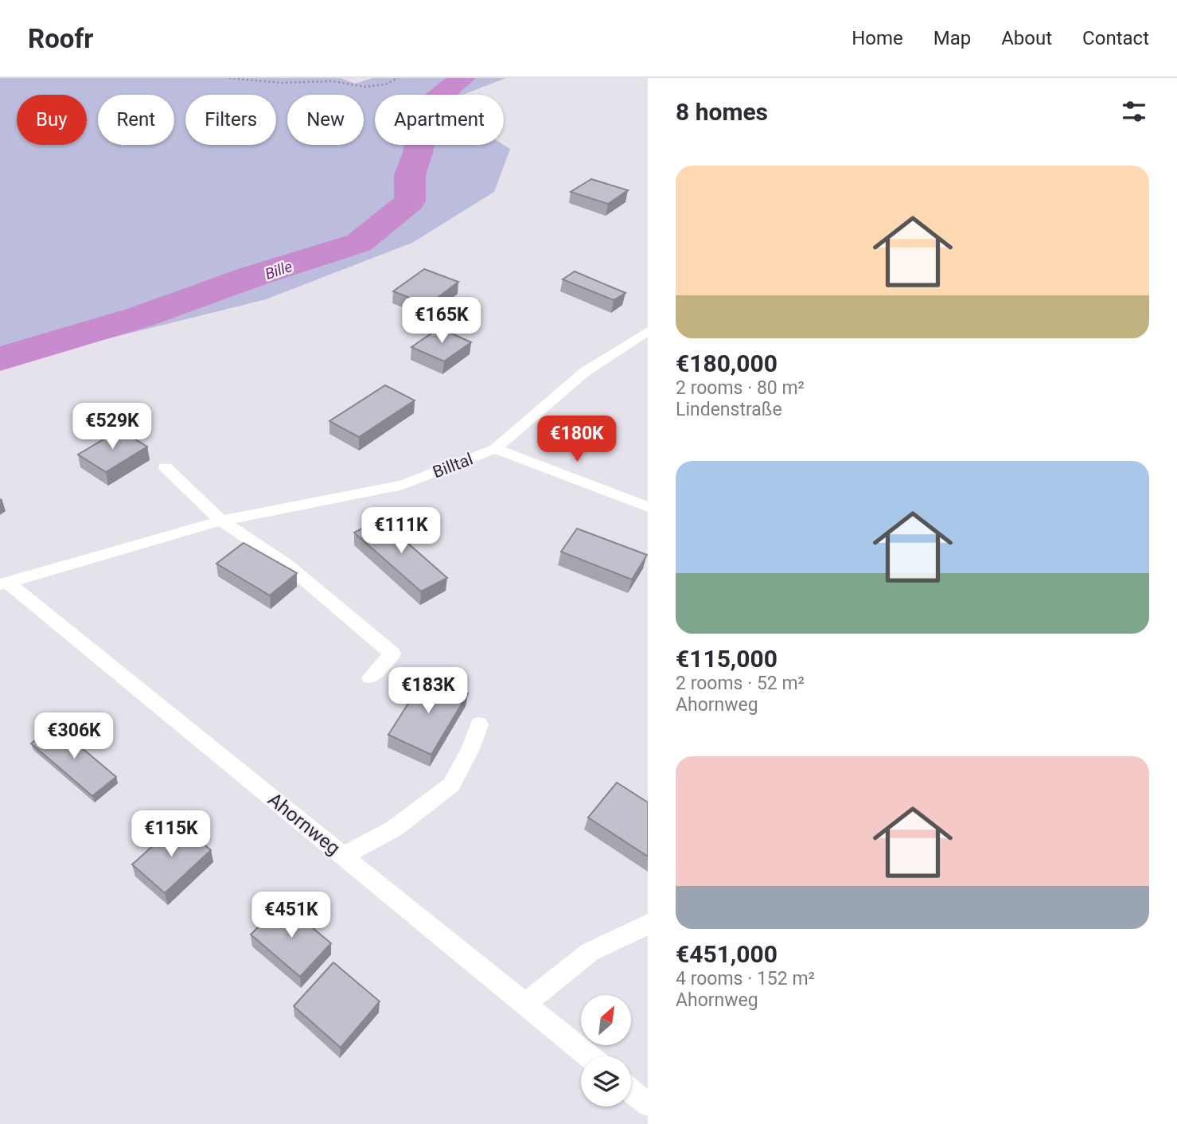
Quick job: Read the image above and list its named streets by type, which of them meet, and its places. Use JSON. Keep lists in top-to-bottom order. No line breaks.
{"streets":{"street":["Billtal","Ahornweg"]},"crossings":[["Billtal","Ahornweg"]],"water":["Bille"],"north":"top right","page":{"header":"Roofr","nav":["Home","Map","About","Contact"],"heading":"8 homes","chip":["Buy","Rent","Filters","New","Apartment"],"list":[{"name":"€180,000","note":"2 rooms · 80 m² · Lindenstraße"},{"name":"€115,000","note":"2 rooms · 52 m² · Ahornweg"},{"name":"€451,000","note":"4 rooms · 152 m² · Ahornweg"}],"price":["€165K","€529K","€180K","€111K","€183K","€306K","€115K","€451K"]}}
